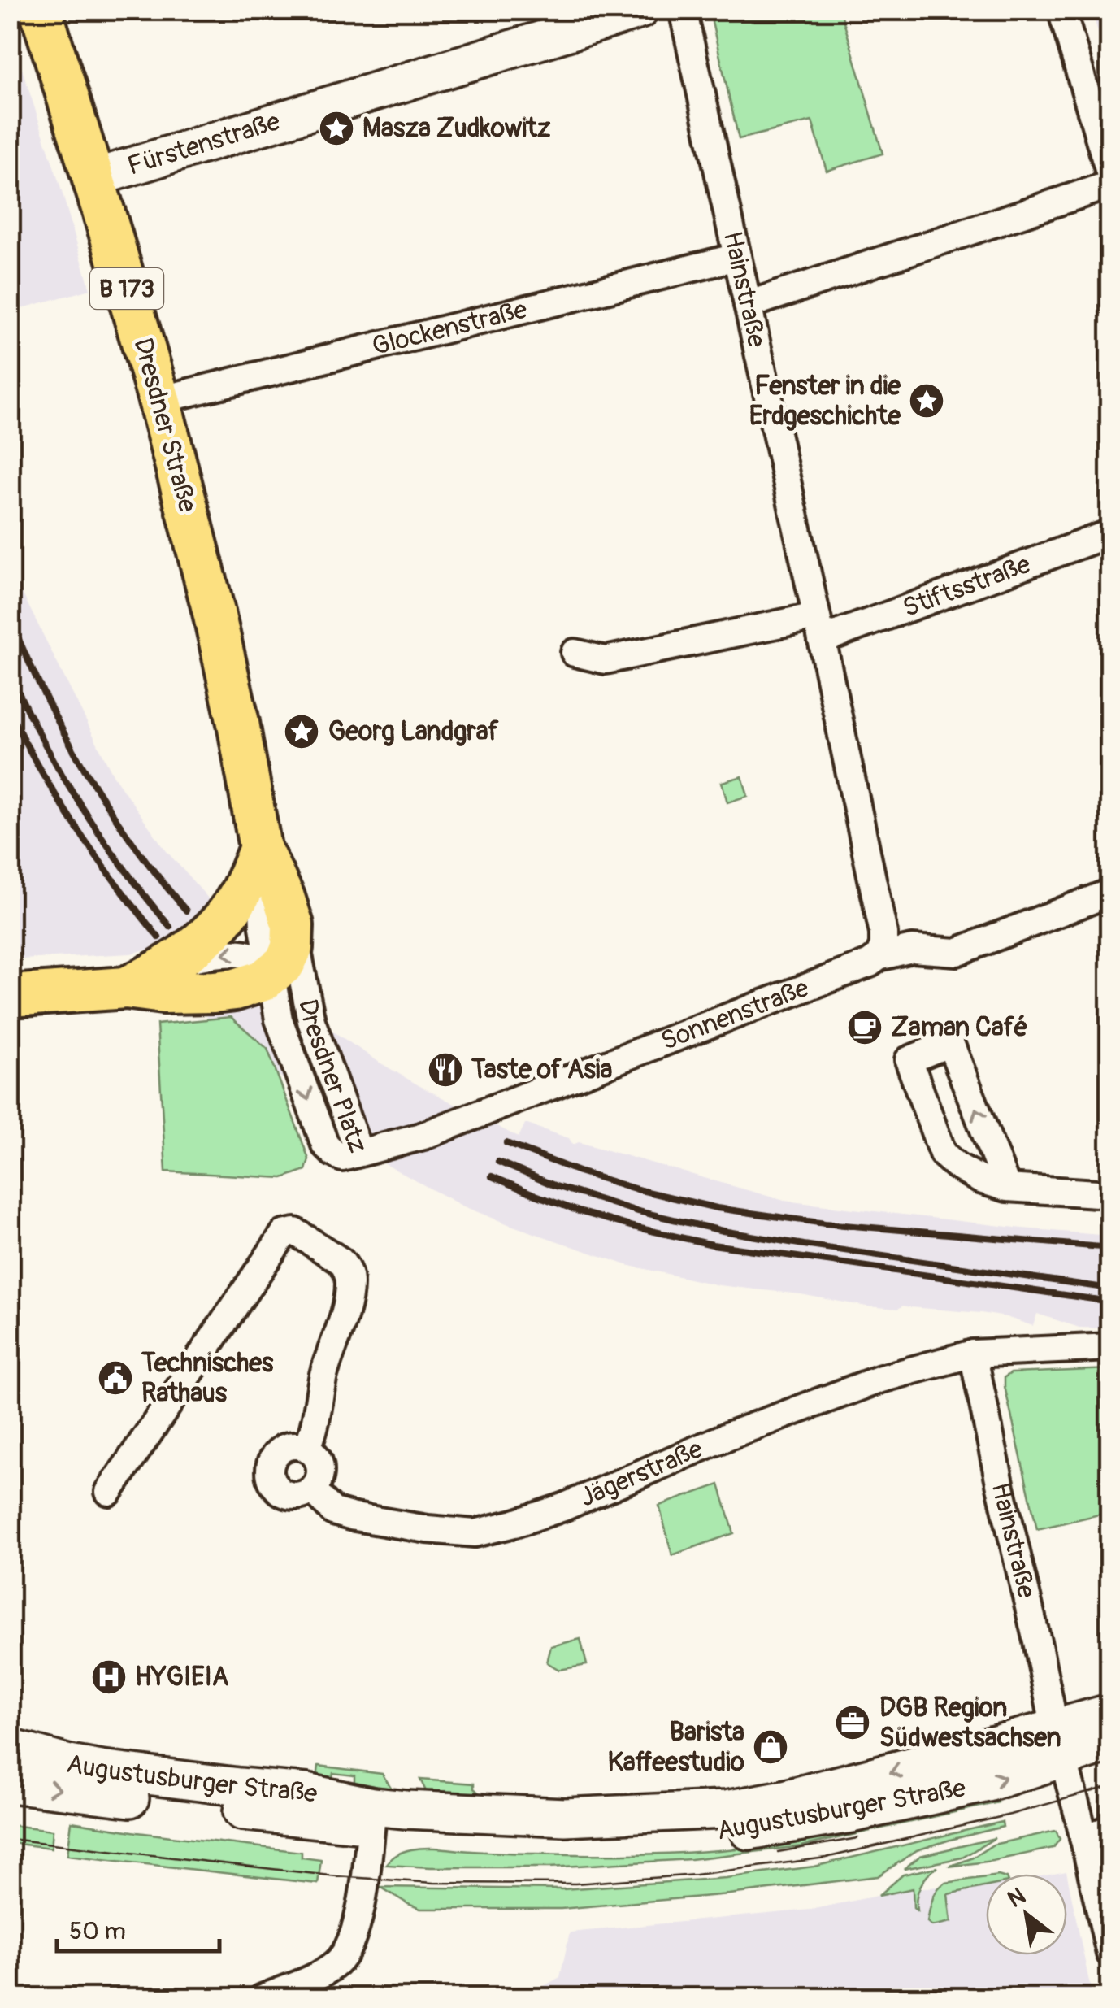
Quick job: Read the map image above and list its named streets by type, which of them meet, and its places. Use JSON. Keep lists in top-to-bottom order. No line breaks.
{"streets":{"main road":["Fürstenstraße","B 173","Dresdner Straße","Augustusburger Straße"],"street":["Hainstraße","Glockenstraße","Stiftsstraße","Sonnenstraße","Dresdner Platz","Jägerstraße"]},"crossings":[["Fürstenstraße","Dresdner Straße"],["Hainstraße","Glockenstraße"],["Hainstraße","Stiftsstraße"],["Hainstraße","Sonnenstraße"],["Hainstraße","Jägerstraße"],["Hainstraße","Augustusburger Straße"],["Glockenstraße","Dresdner Straße"],["Dresdner Straße","Dresdner Platz"],["Sonnenstraße","Dresdner Platz"]],"places":{"place":["Masza Zudkowitz","Fenster in die Erdgeschichte","Georg Landgraf"],"cafe":["Zaman Café"],"restaurant":["Taste of Asia"],"public building":["Technisches Rathaus"],"hospital":["HYGIEIA"],"office":["DGB Region Südwestsachsen"],"shop":["Barista Kaffeestudio"]},"scale_bar":"50 m","north":"top left"}
